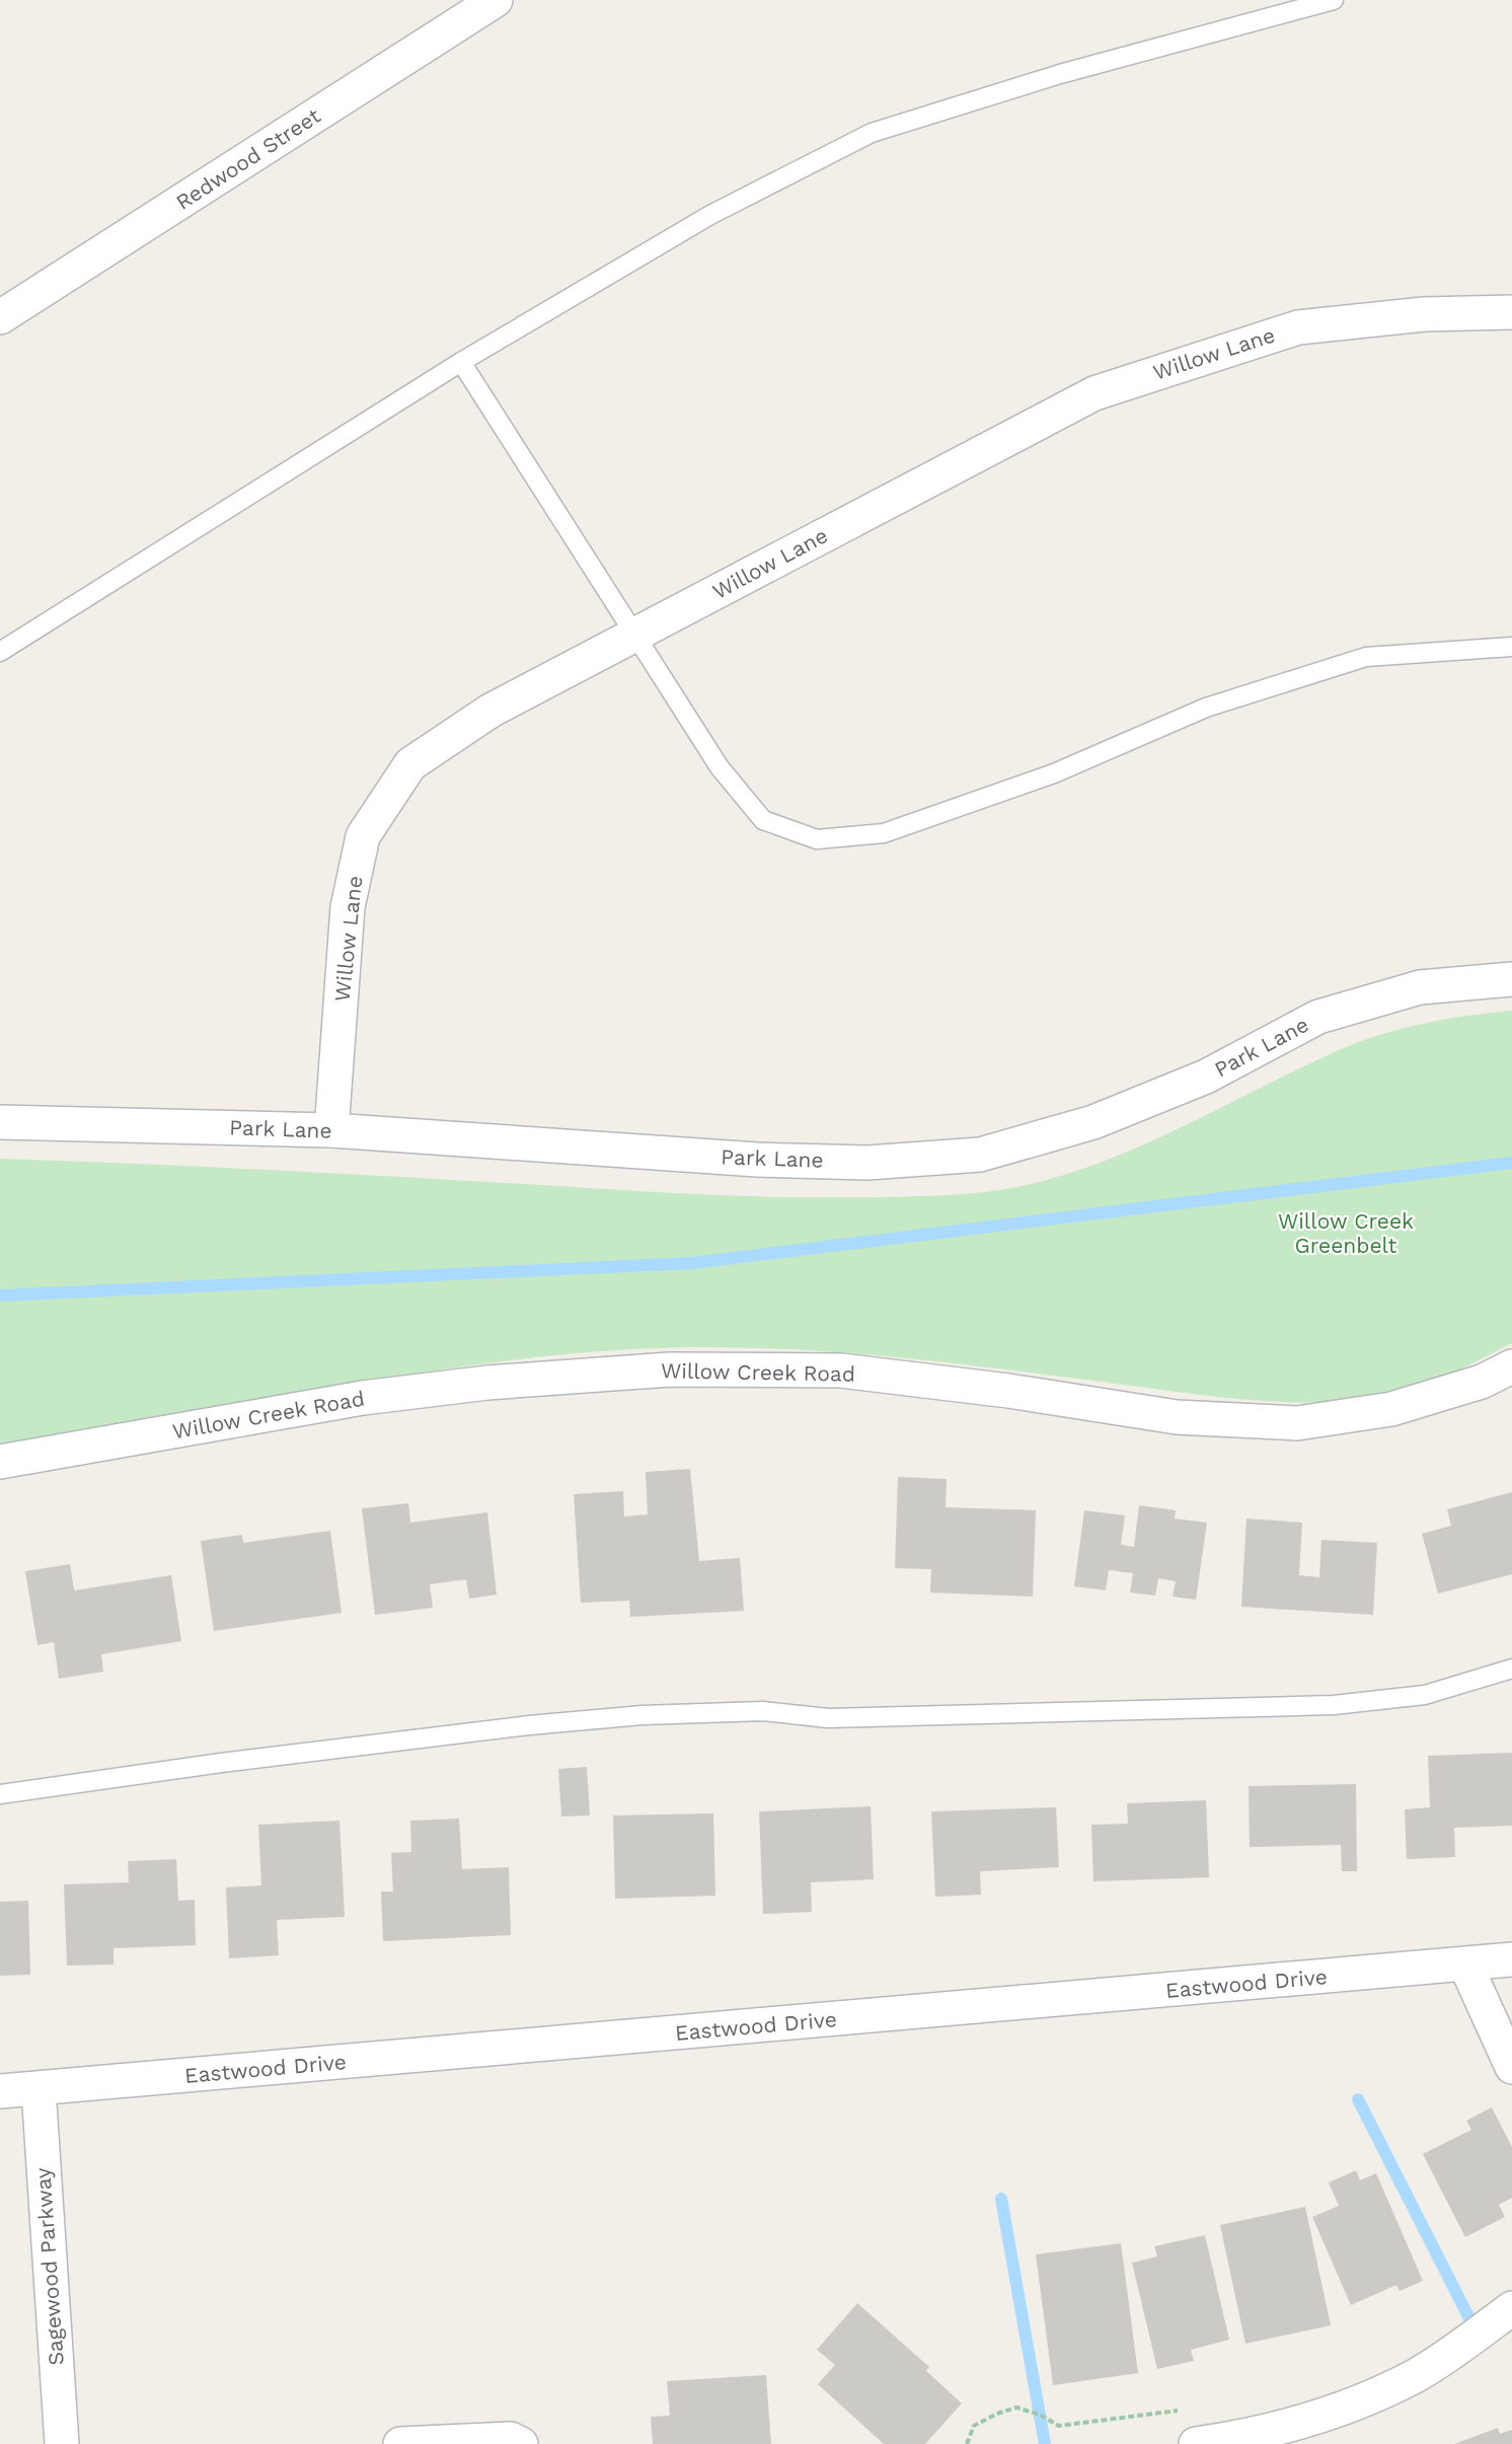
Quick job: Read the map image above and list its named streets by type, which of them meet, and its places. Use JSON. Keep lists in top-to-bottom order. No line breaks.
{"streets":{"street":["Redwood Street","Willow Lane","Park Lane","Willow Creek Road","Eastwood Drive","Sagewood Parkway"]},"crossings":[["Willow Lane","Park Lane"],["Eastwood Drive","Sagewood Parkway"]],"parks":["Willow Creek Greenbelt"]}
